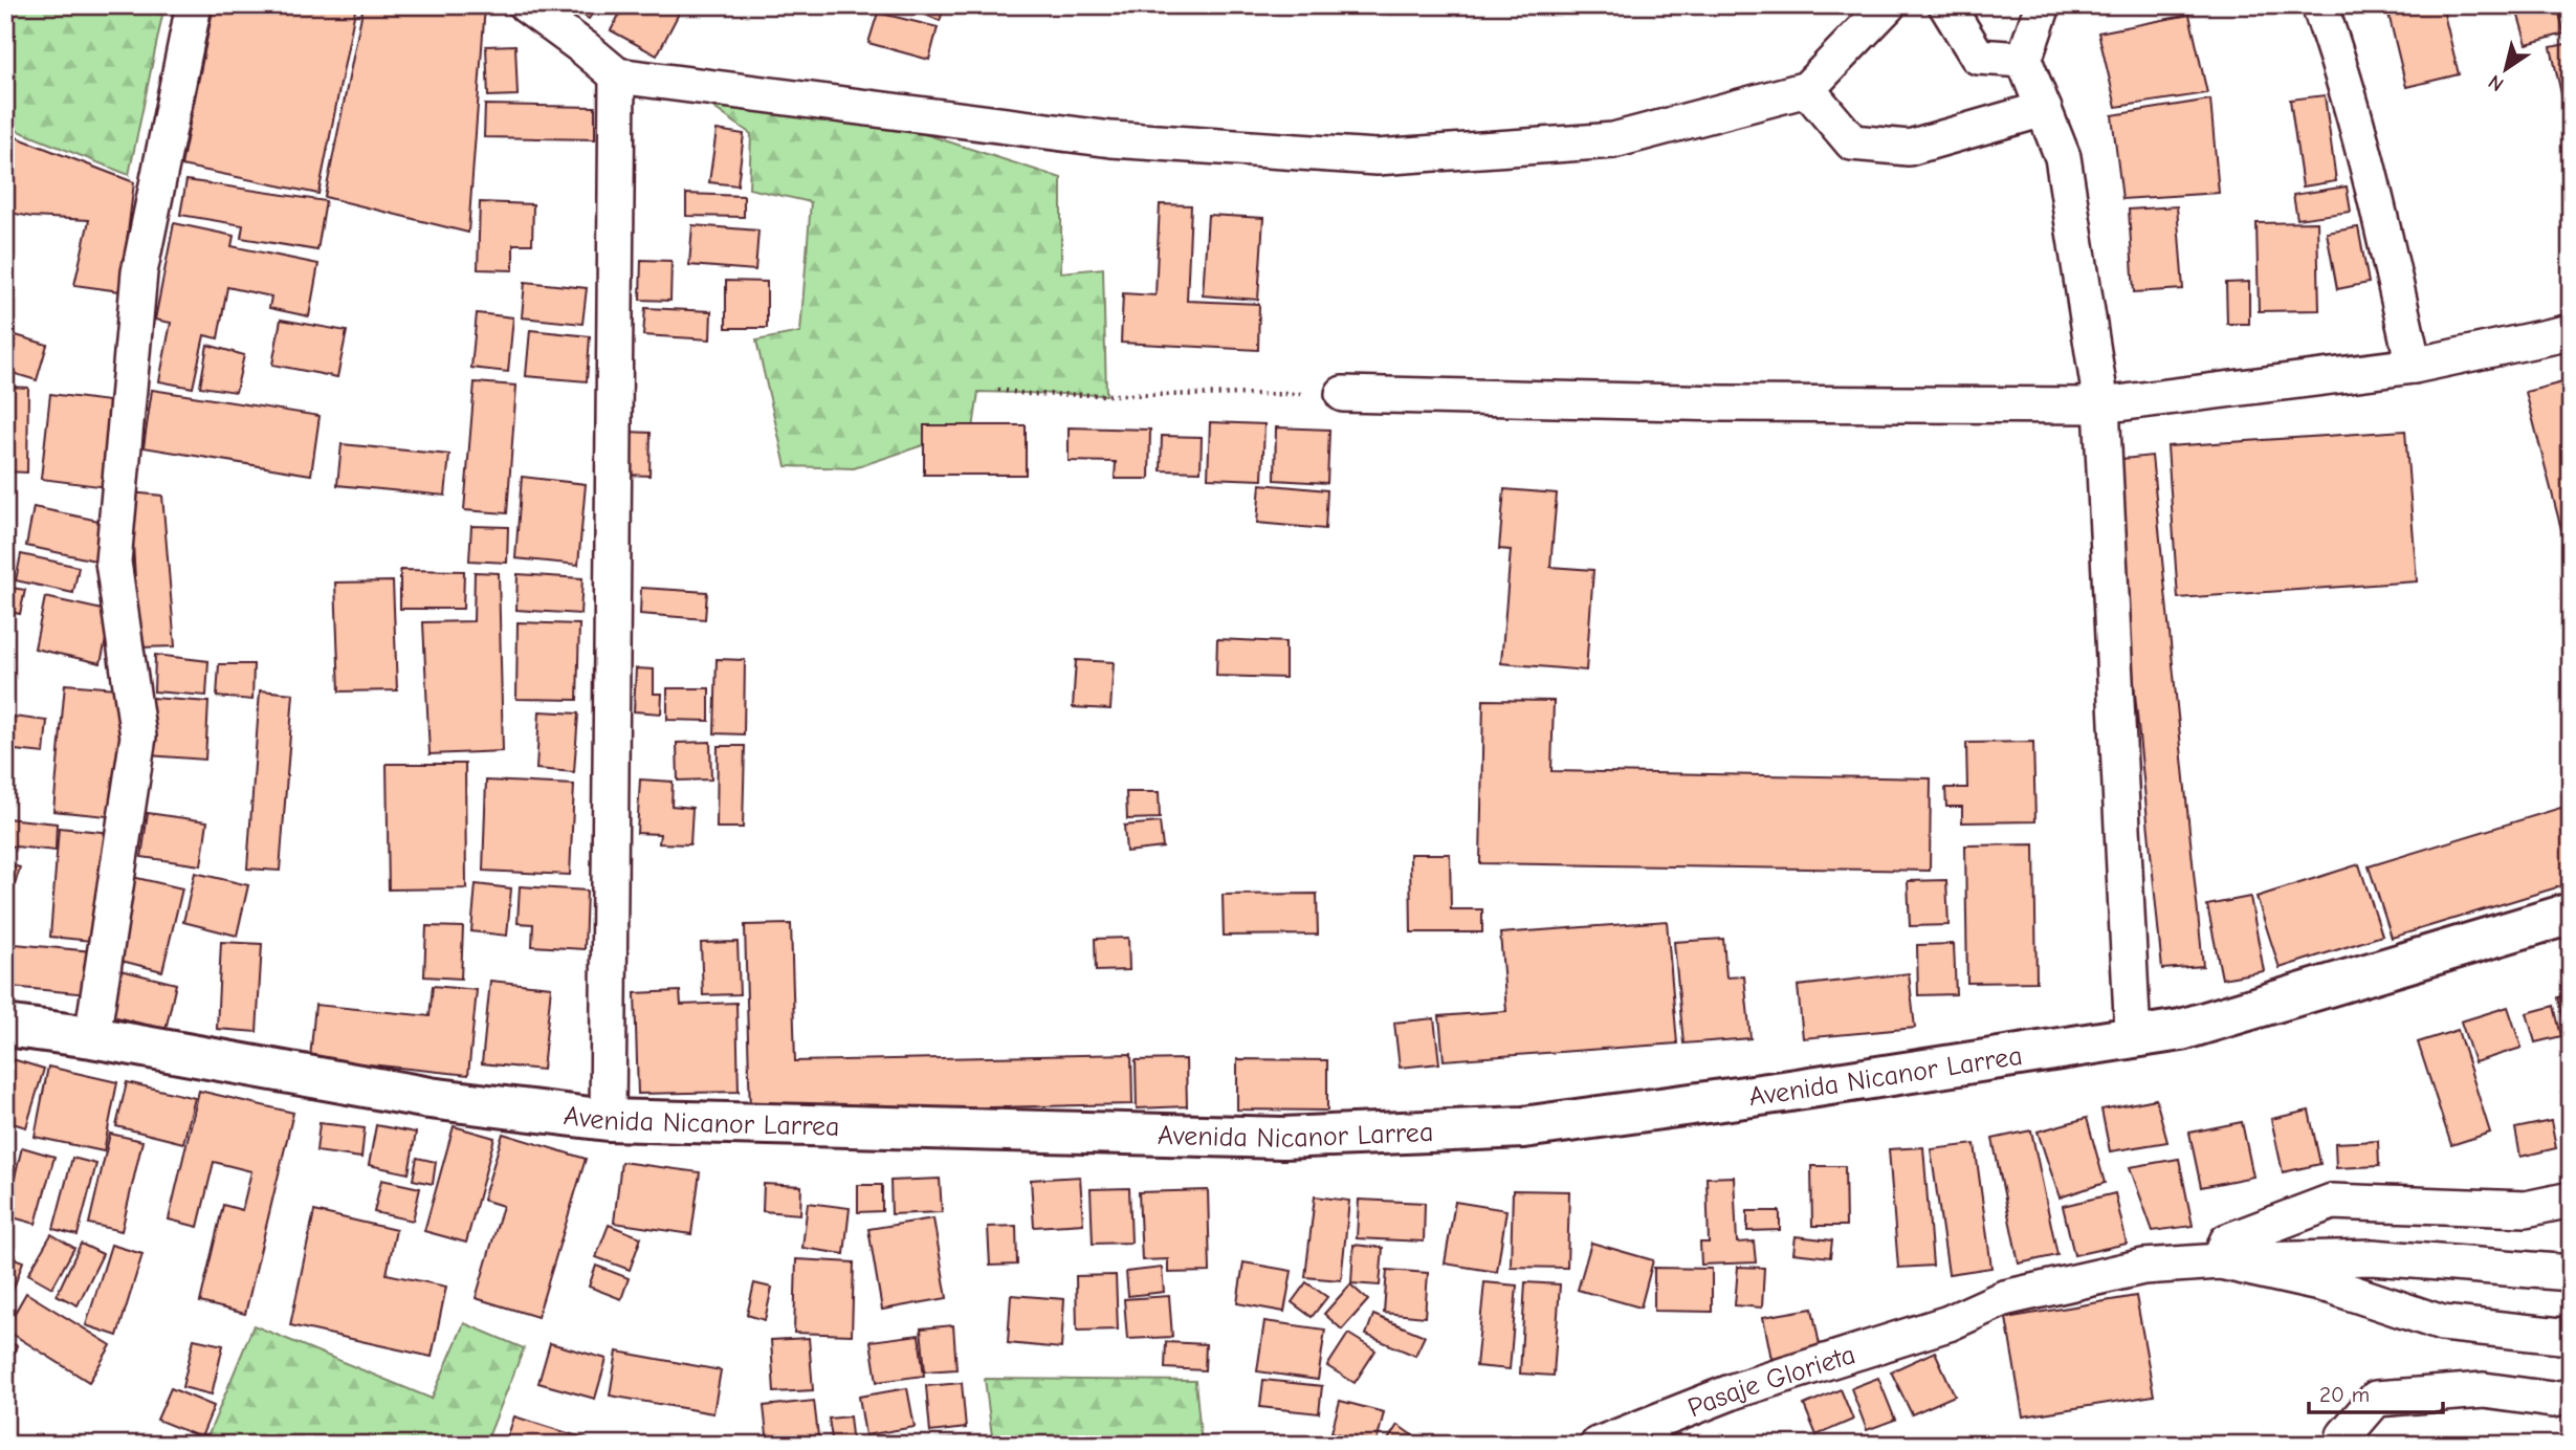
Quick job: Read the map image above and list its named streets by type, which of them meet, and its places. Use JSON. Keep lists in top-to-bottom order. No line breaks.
{"streets":{"main road":["Avenida Nicanor Larrea"],"street":["Pasaje Glorieta"]},"scale_bar":"20 m","north":"bottom left"}
